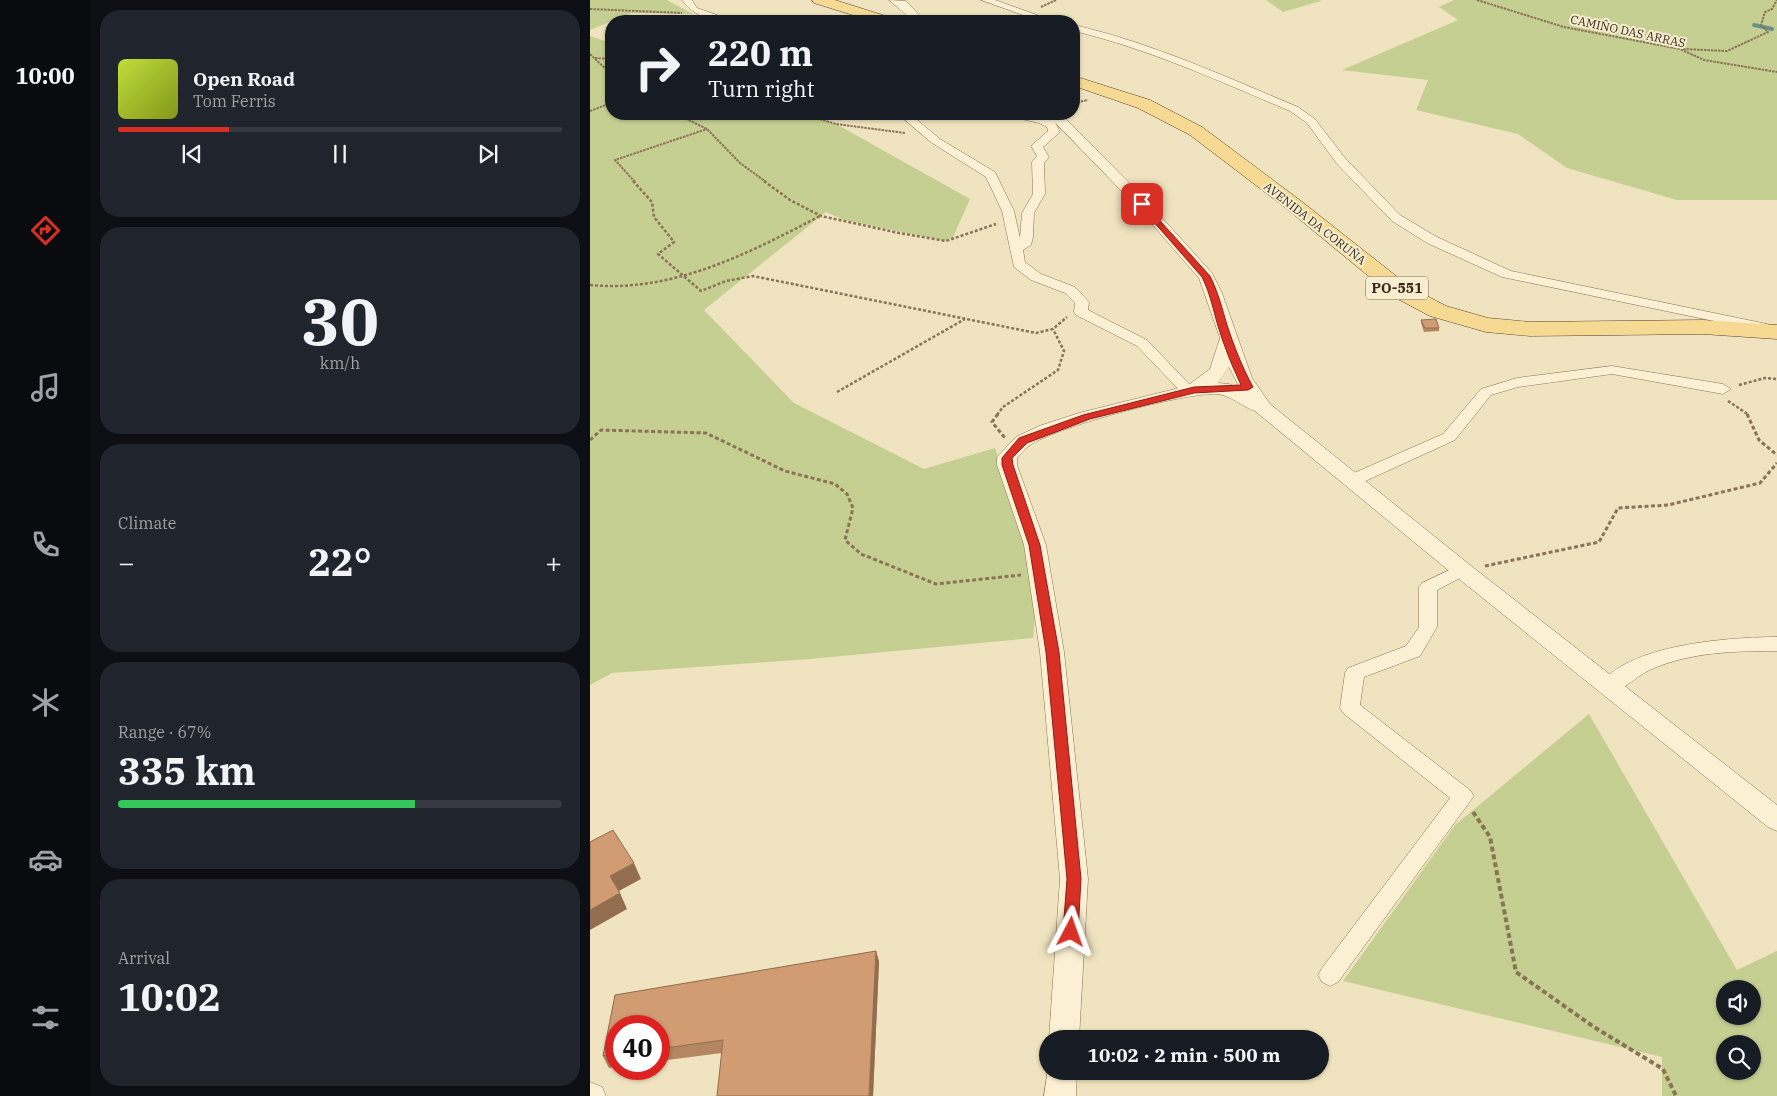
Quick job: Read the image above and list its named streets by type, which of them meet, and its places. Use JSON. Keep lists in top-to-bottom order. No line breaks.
{"streets":{"main road":["AVENIDA DA CORUÑA","PO-551"],"path":["CAMIÑO DAS ARRAS"]},"page":{"tabs":"10:00","turn":["220 m","Turn right"],"song":["Open Road","Tom Ferris"],"tile":[["30","km/h"],"Climate",["Range · 67%","335 km"],["Arrival","10:02"]],"heat":["−","22°","+"],"limit":"40","trip":"10:02 · 2 min · 500 m"}}
